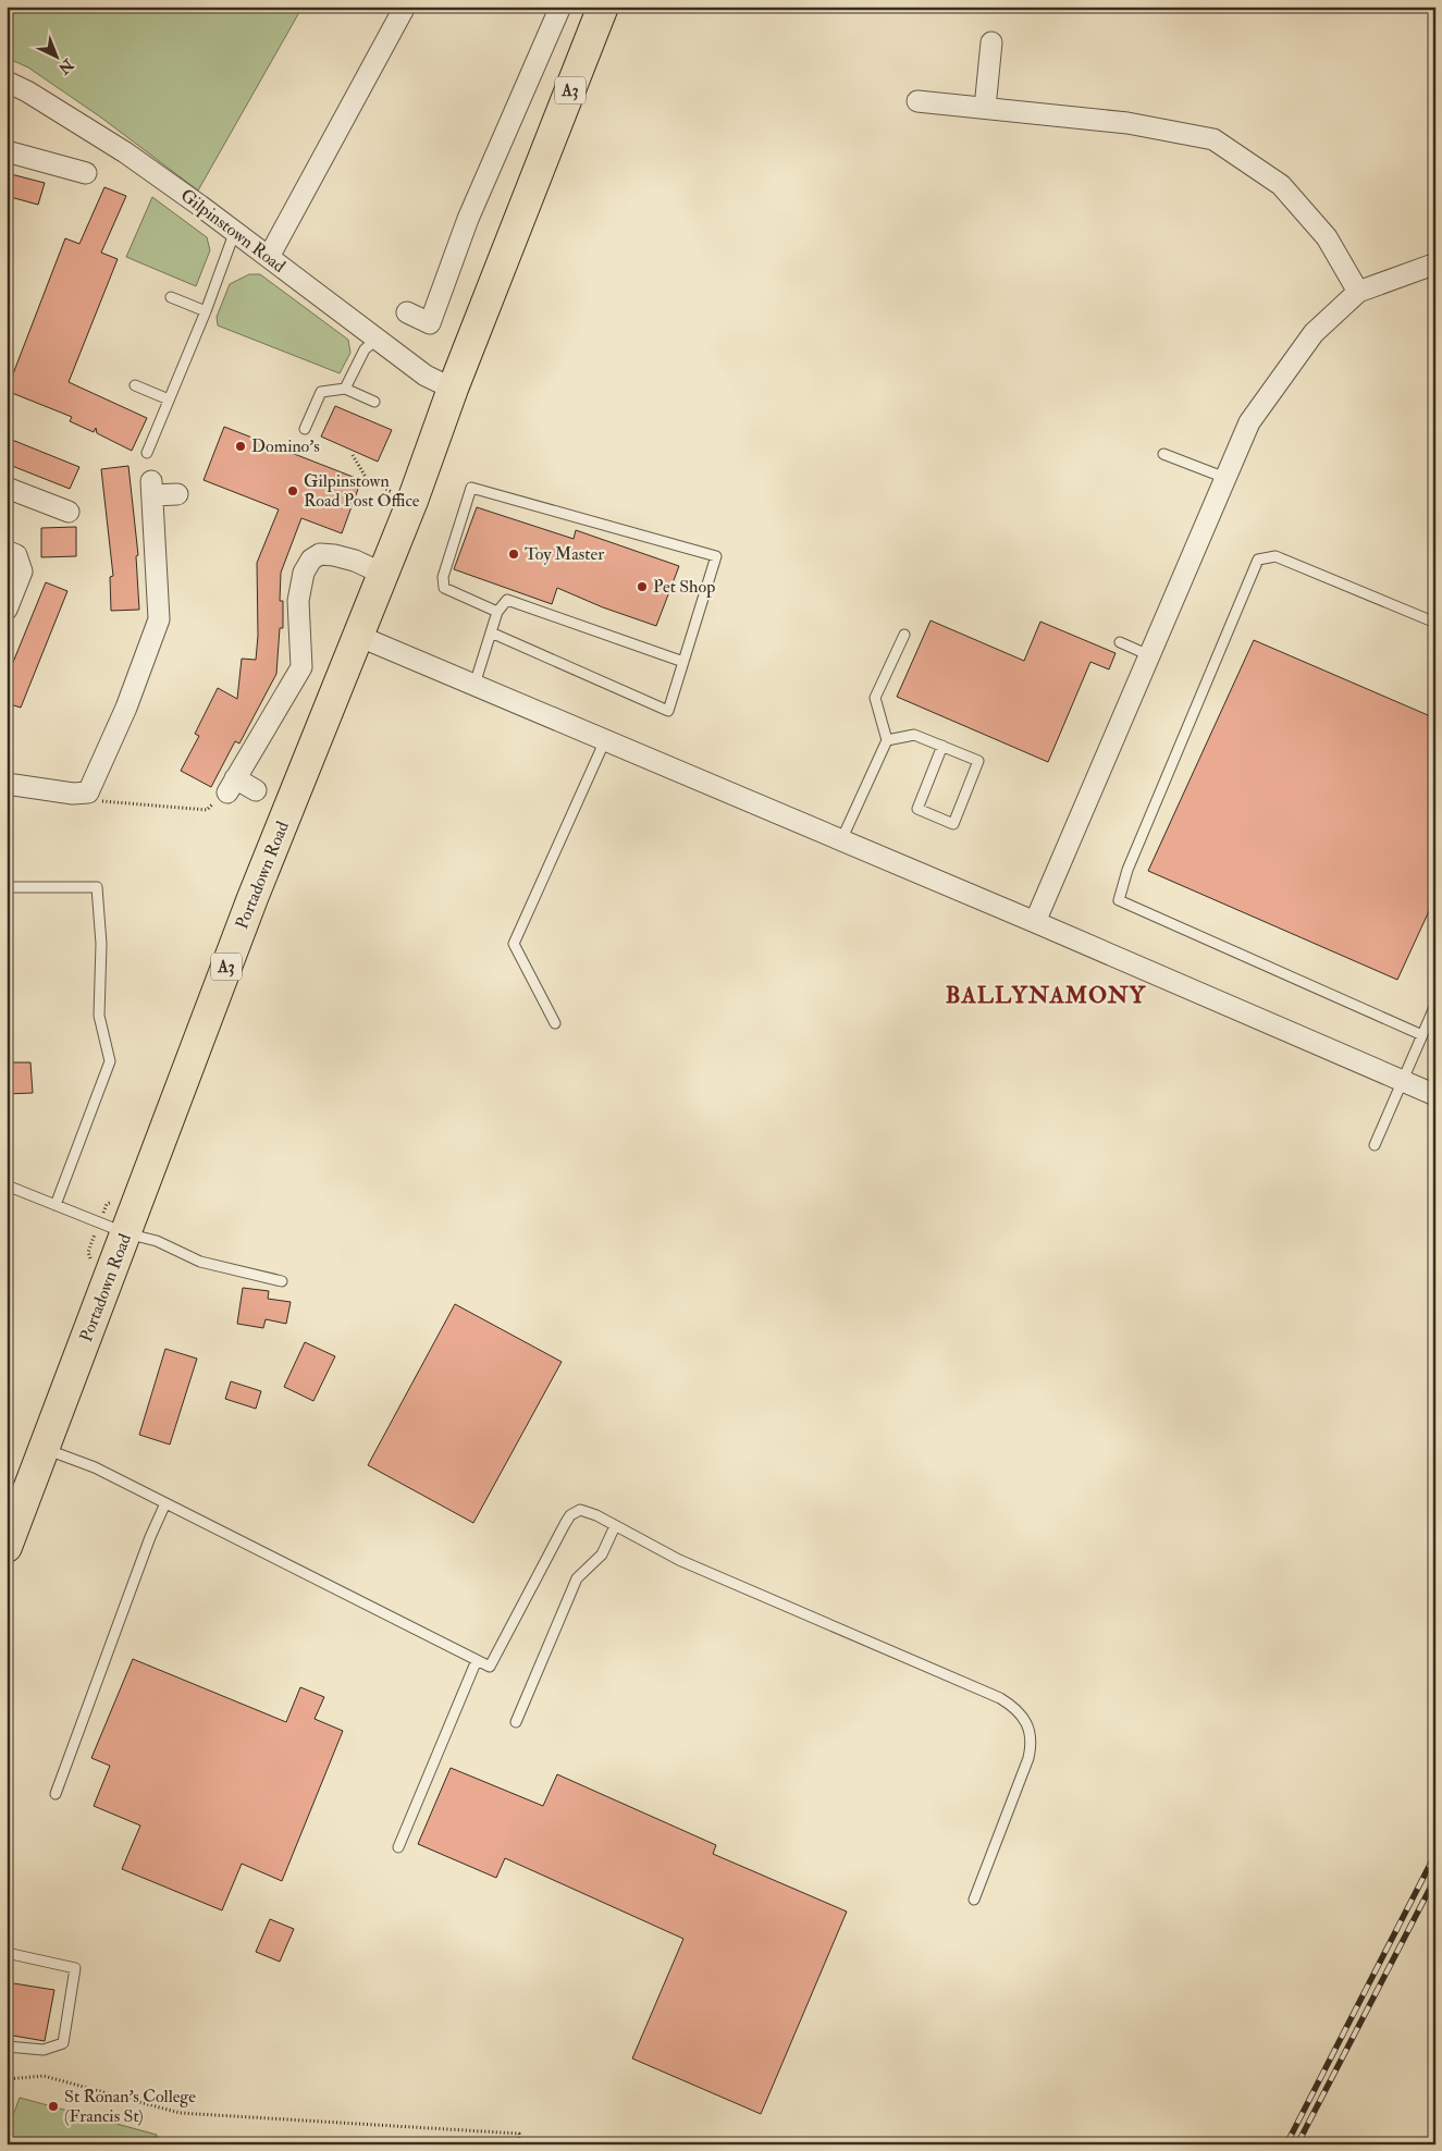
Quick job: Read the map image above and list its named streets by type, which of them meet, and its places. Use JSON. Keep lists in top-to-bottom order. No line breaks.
{"streets":{"highway":["A3","Portadown Road"],"street":["Gilpinstown Road"]},"crossings":[["A3","Gilpinstown Road"],["A3","Portadown Road"],["Gilpinstown Road","Portadown Road"]],"districts":["BALLYNAMONY"],"places":["Domino's","Gilpinstown Road Post Office","Toy Master","Pet Shop","St Ronan's College (Francis St)"],"north":"bottom right"}
